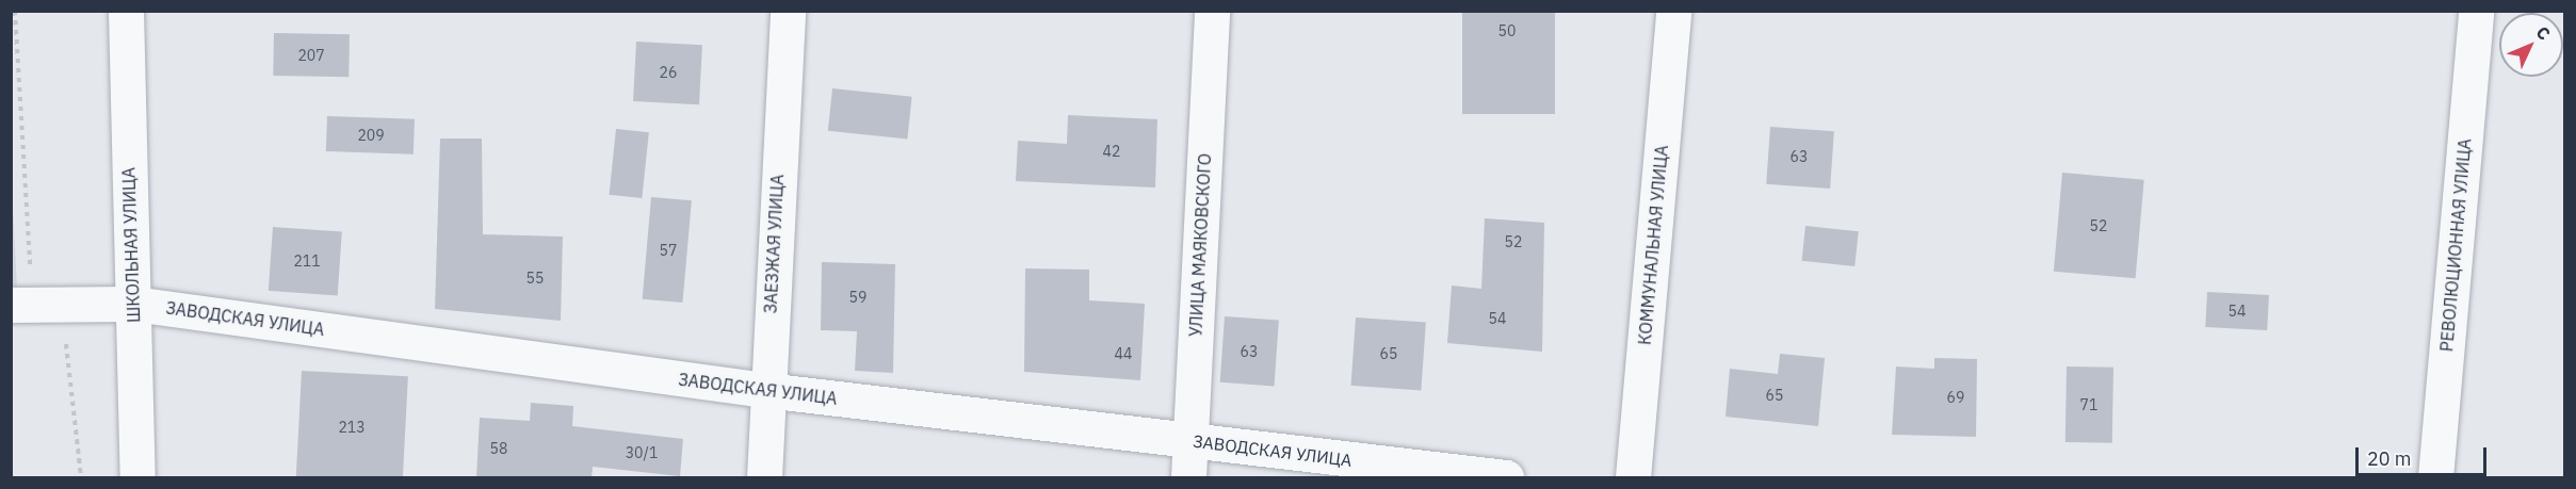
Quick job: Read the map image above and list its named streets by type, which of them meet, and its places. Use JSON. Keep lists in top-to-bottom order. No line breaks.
{"streets":{"street":["ЗАЕЗЖАЯ УЛИЦА","ШКОЛЬНАЯ УЛИЦА","УЛИЦА МАЯКОВСКОГО","КОММУНАЛЬНАЯ УЛИЦА","РЕВОЛЮЦИОННАЯ УЛИЦА","ЗАВОДСКАЯ УЛИЦА"]},"crossings":[["ЗАЕЗЖАЯ УЛИЦА","ЗАВОДСКАЯ УЛИЦА"],["ШКОЛЬНАЯ УЛИЦА","ЗАВОДСКАЯ УЛИЦА"],["УЛИЦА МАЯКОВСКОГО","ЗАВОДСКАЯ УЛИЦА"]],"house_numbers":["50","207","26","209","42","63","52","52","57","211","55","59","54","54","63","44","65","65","69","71","213","58","30/1"],"scale_bar":"20 m","north":"top right"}
